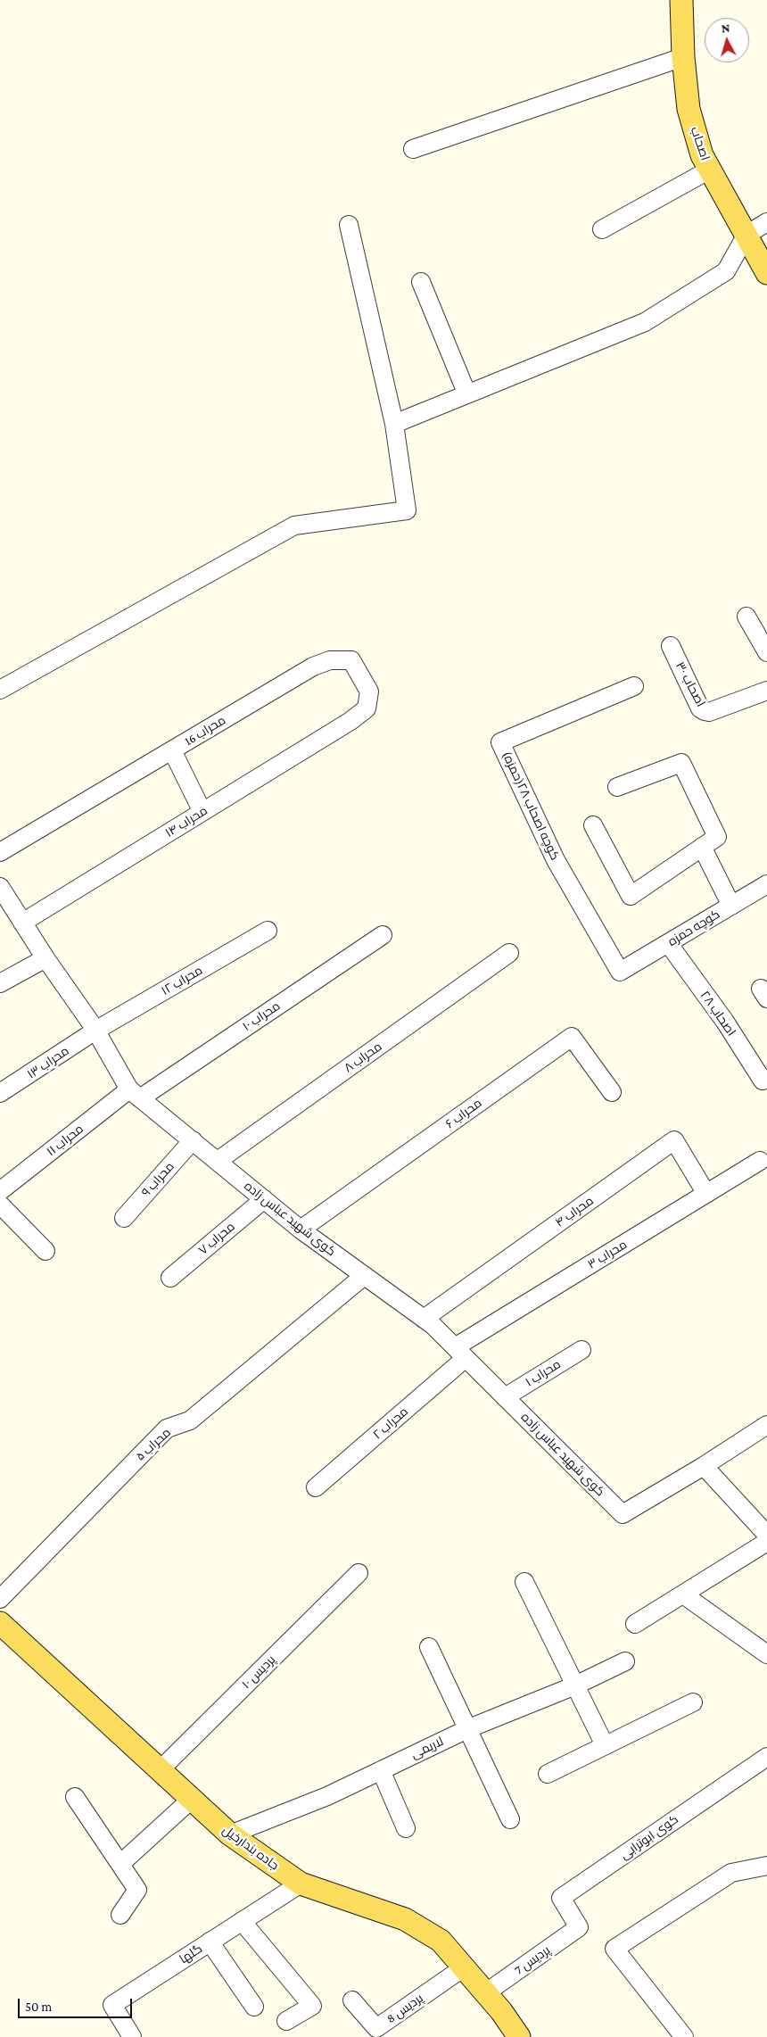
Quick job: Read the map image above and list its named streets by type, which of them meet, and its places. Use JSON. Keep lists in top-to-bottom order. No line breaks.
{"streets":{"main road":["اصحاب","جاده بندارخیل"],"street":["اصحاب ۳۰","محراب 16","کوچه اصحاب ۲۸(حمزه)","محراب ۱۴","کوچه حمزه","محراب ۱۲","اصحاب ۲۸","محراب ۱۰","محراب ۸","محراب ۱۳","محراب ۶","محراب ۱۱","محراب ۹","محراب ۴","کوی شهید عباس زاده","محراب ۷","محراب ۳","محراب ۱","محراب ۲","محراب ۵","پردیس ۱۰","لاریمی","کوی ابوترابی","گلها","پردیس 7","پردیس 8"]},"crossings":[["محراب 16","محراب ۱۴"],["کوچه اصحاب ۲۸(حمزه)","کوچه حمزه"],["محراب ۱۴","کوی شهید عباس زاده"],["کوچه حمزه","اصحاب ۲۸"],["محراب ۱۲","محراب ۱۳"],["محراب ۱۲","کوی شهید عباس زاده"],["محراب ۱۰","محراب ۱۱"],["محراب ۱۰","کوی شهید عباس زاده"],["محراب ۸","کوی شهید عباس زاده"],["محراب ۱۳","کوی شهید عباس زاده"],["محراب ۶","کوی شهید عباس زاده"],["محراب ۱۱","کوی شهید عباس زاده"],["محراب ۹","کوی شهید عباس زاده"],["محراب ۴","کوی شهید عباس زاده"],["محراب ۴","محراب ۳"],["کوی شهید عباس زاده","محراب ۷"],["کوی شهید عباس زاده","محراب ۳"],["کوی شهید عباس زاده","محراب ۱"],["کوی شهید عباس زاده","محراب ۲"],["کوی شهید عباس زاده","محراب ۵"],["محراب ۳","محراب ۲"],["پردیس ۱۰","جاده بندارخیل"],["لاریمی","جاده بندارخیل"],["کوی ابوترابی","پردیس 7"],["جاده بندارخیل","گلها"],["جاده بندارخیل","پردیس 7"],["جاده بندارخیل","پردیس 8"]],"scale_bar":"50 m","north":"top"}
